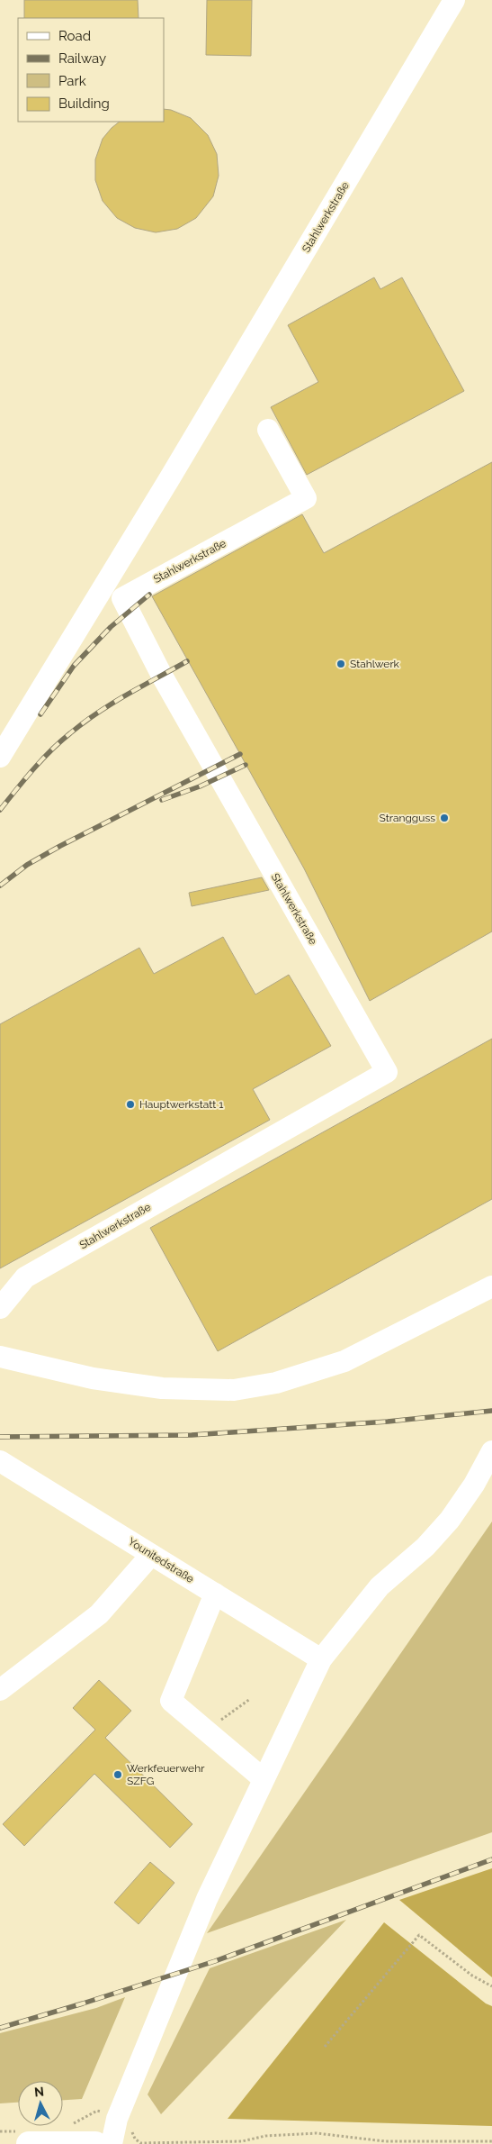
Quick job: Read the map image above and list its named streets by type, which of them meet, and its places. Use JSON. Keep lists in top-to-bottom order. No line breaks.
{"streets":{"lane":["Stahlwerkstraße","Younitedstraße"]},"places":["Stahlwerk","Strangguss","Hauptwerkstatt 1","Werkfeuerwehr SZFG"],"legend":["Road","Railway","Park","Building"],"north":"top"}
